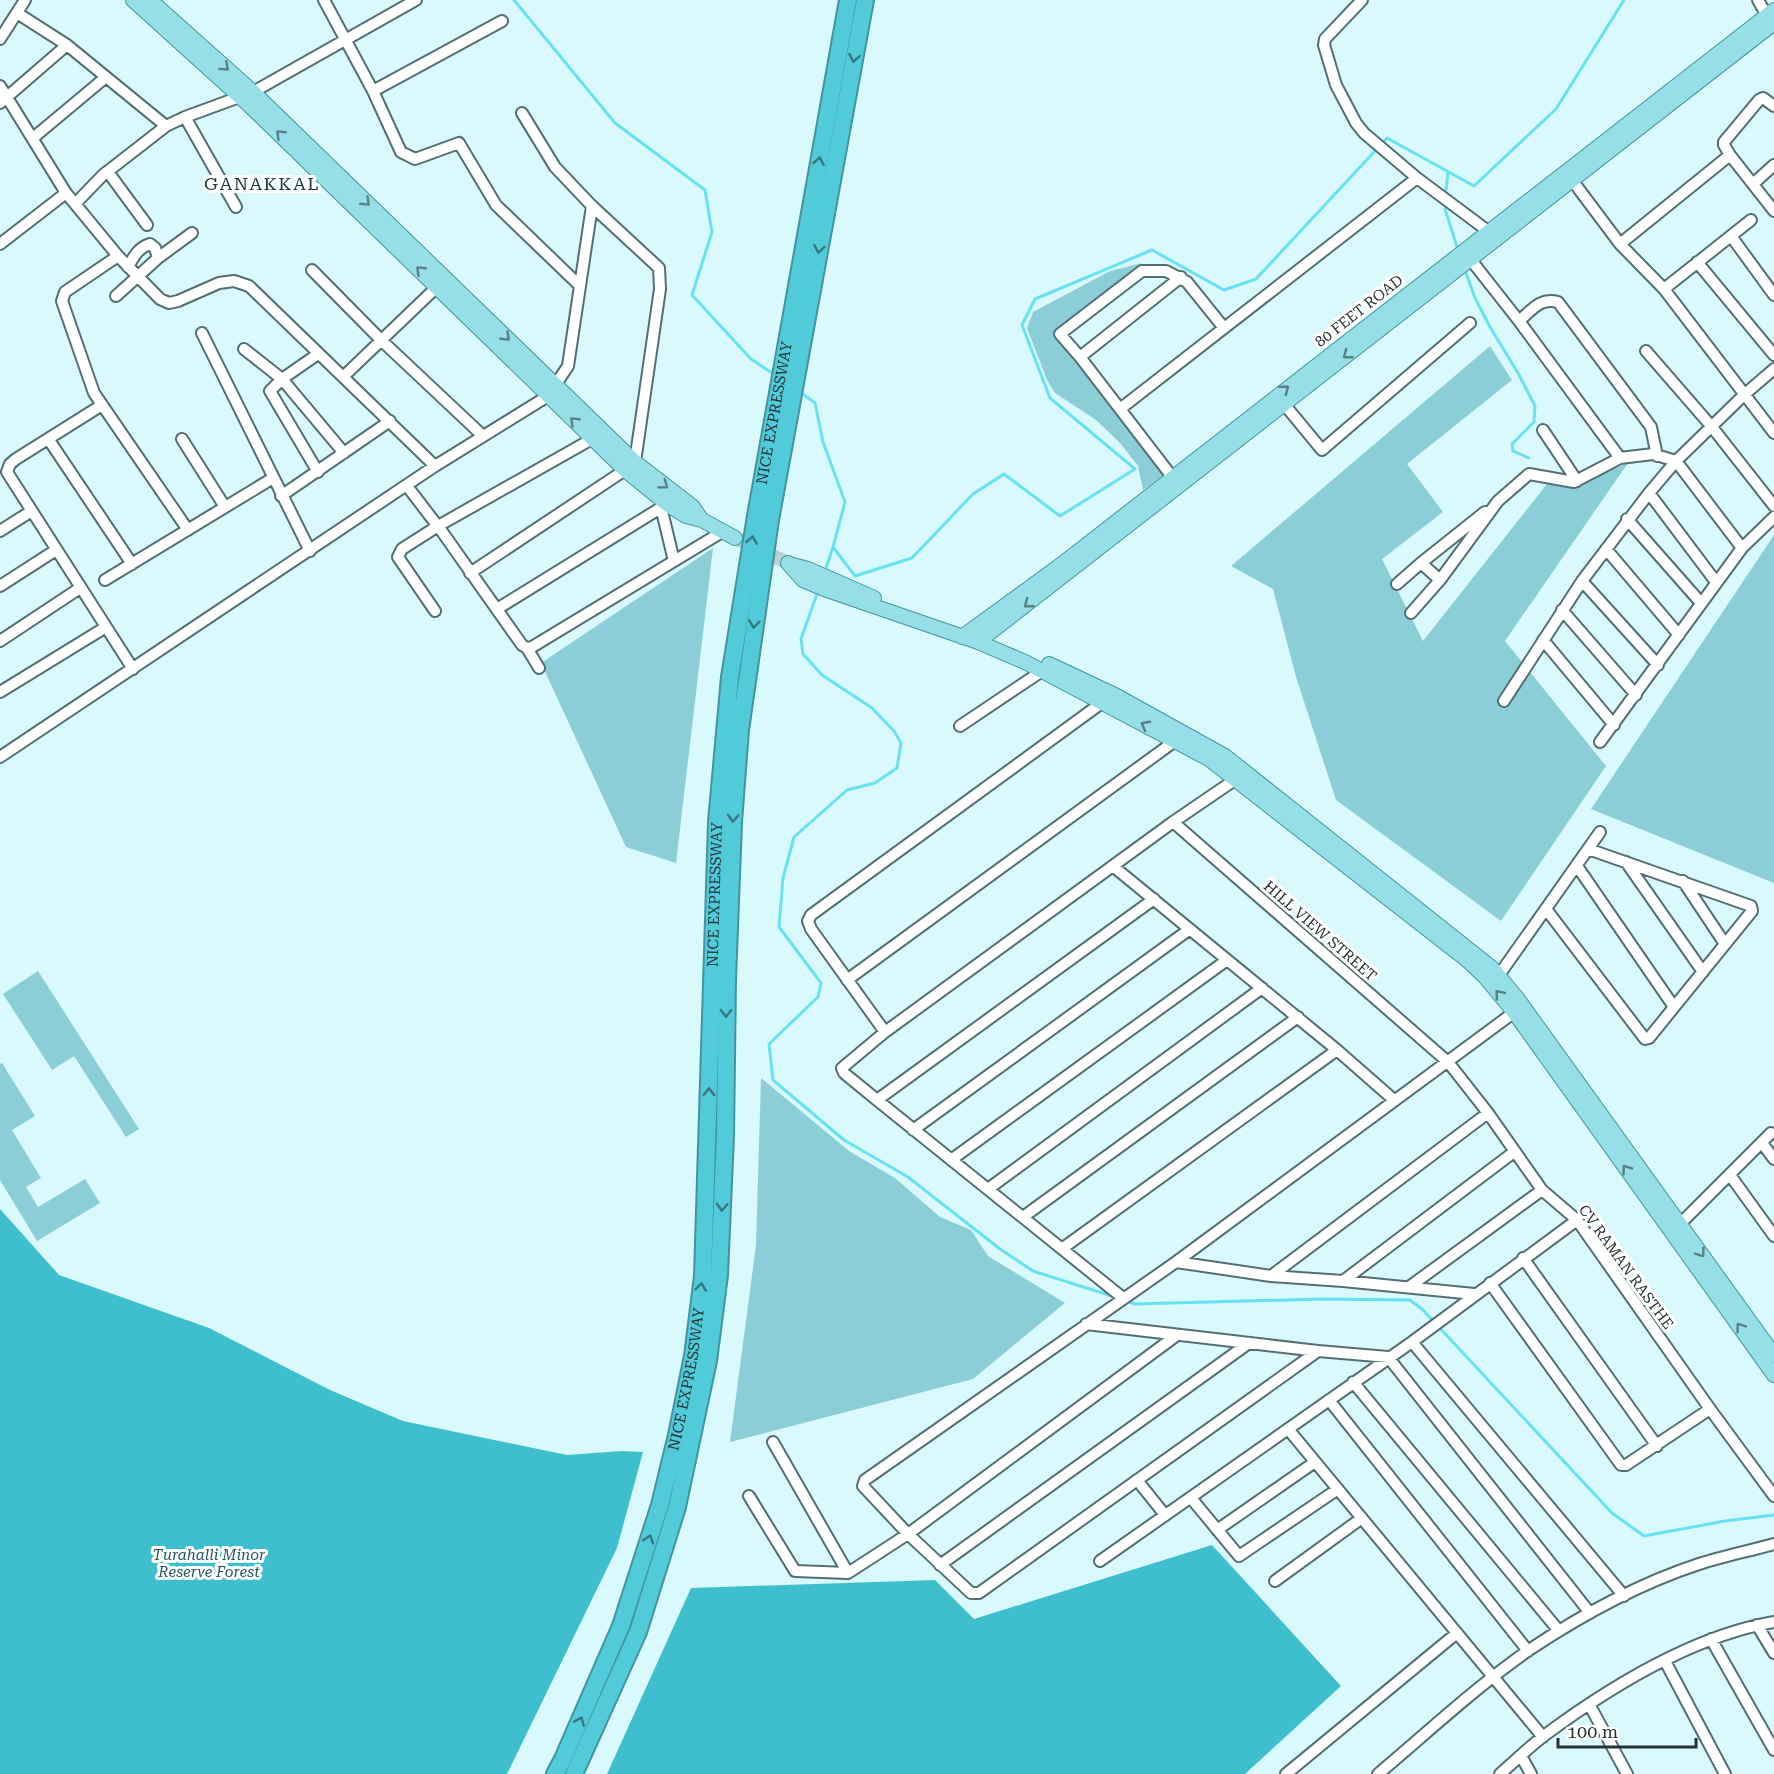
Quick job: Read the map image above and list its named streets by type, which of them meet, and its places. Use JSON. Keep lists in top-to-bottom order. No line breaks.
{"streets":{"highway":["NICE EXPRESSWAY"],"main road":["80 FEET ROAD"],"street":["HILL VIEW STREET","CV RAMAN RASTHE"]},"crossings":[["HILL VIEW STREET","CV RAMAN RASTHE"]],"districts":["GANAKKAL"],"parks":["Turahalli Minor Reserve Forest"],"scale_bar":"100 m"}
